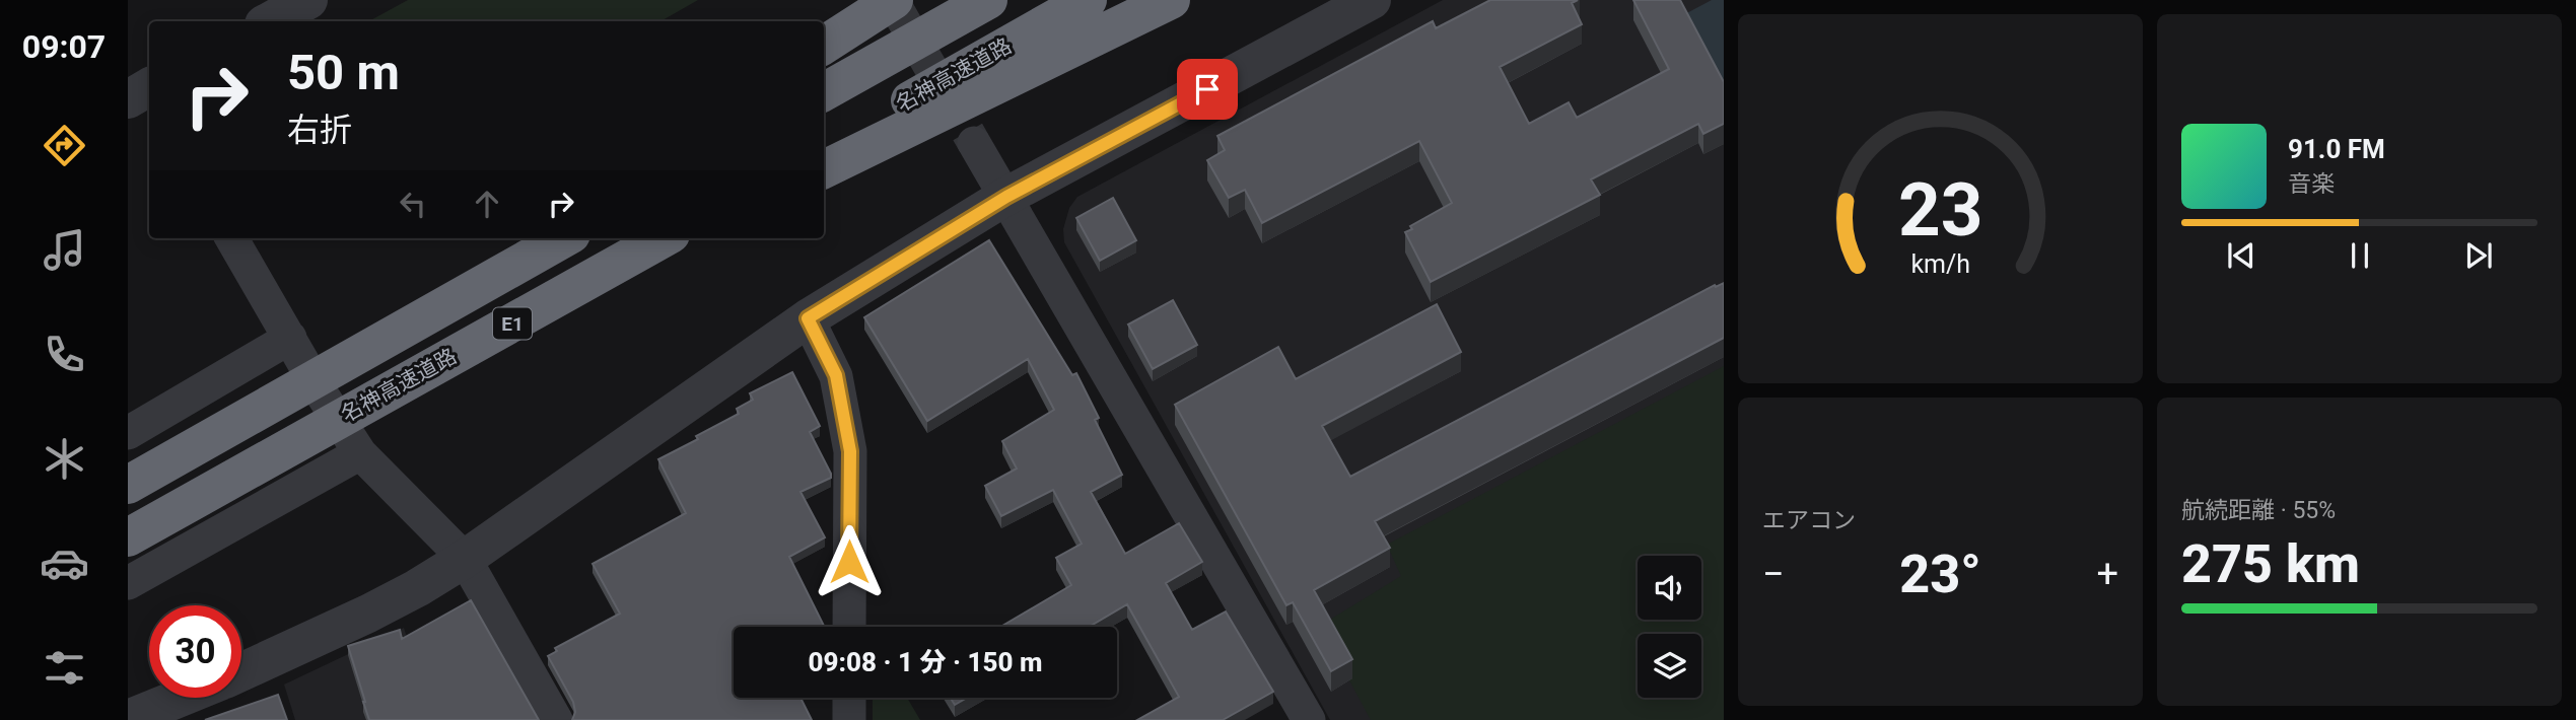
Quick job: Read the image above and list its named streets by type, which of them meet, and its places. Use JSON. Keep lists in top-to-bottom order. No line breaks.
{"streets":{"highway":["名神高速道路","E1"]},"page":{"tabs":"09:07","turn":["50 m","右折"],"song":["91.0 FM","音楽"],"tile":["エアコン",["航続距離 · 55%","275 km"]],"heat":["−","23°","+"],"limit":"30","trip":"09:08 · 1 分 · 150 m","gauge":["23","km/h"]}}
